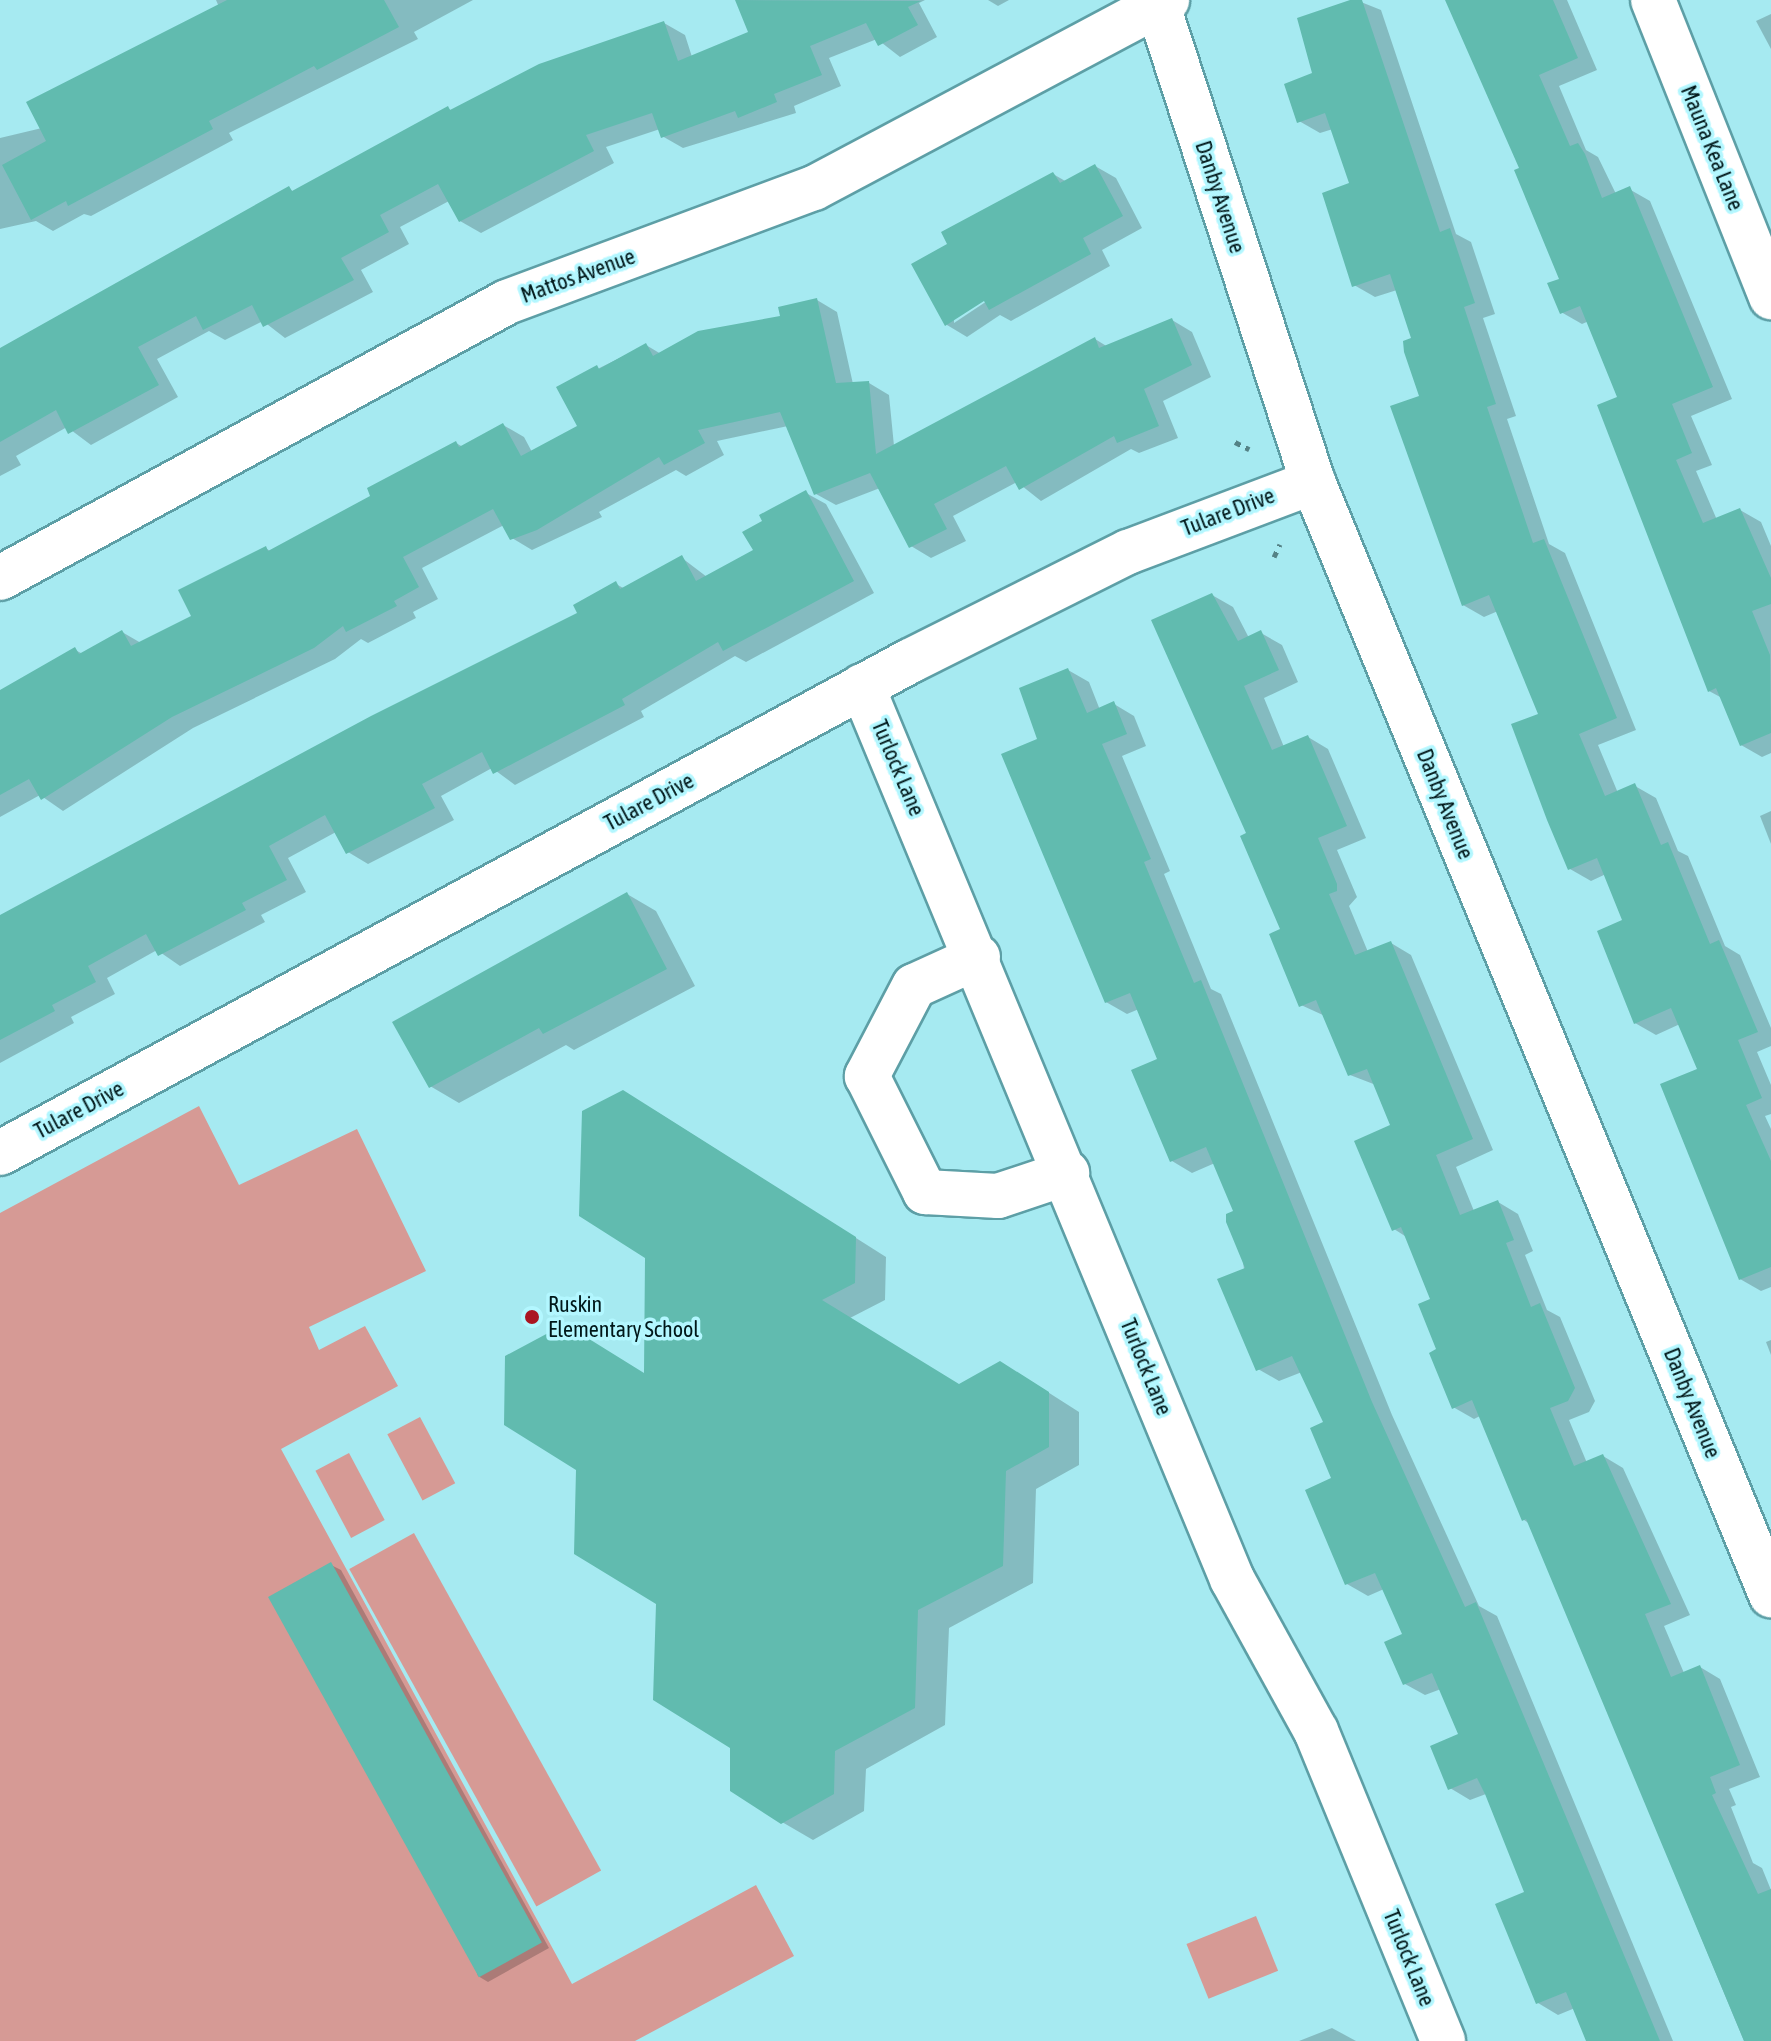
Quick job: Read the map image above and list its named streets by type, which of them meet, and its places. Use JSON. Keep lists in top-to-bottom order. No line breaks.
{"streets":{"street":["Mauna Kea Lane","Danby Avenue","Mattos Avenue","Tulare Drive","Turlock Lane"]},"crossings":[["Danby Avenue","Mattos Avenue"],["Danby Avenue","Tulare Drive"],["Tulare Drive","Turlock Lane"]],"places":["Ruskin Elementary School"]}
